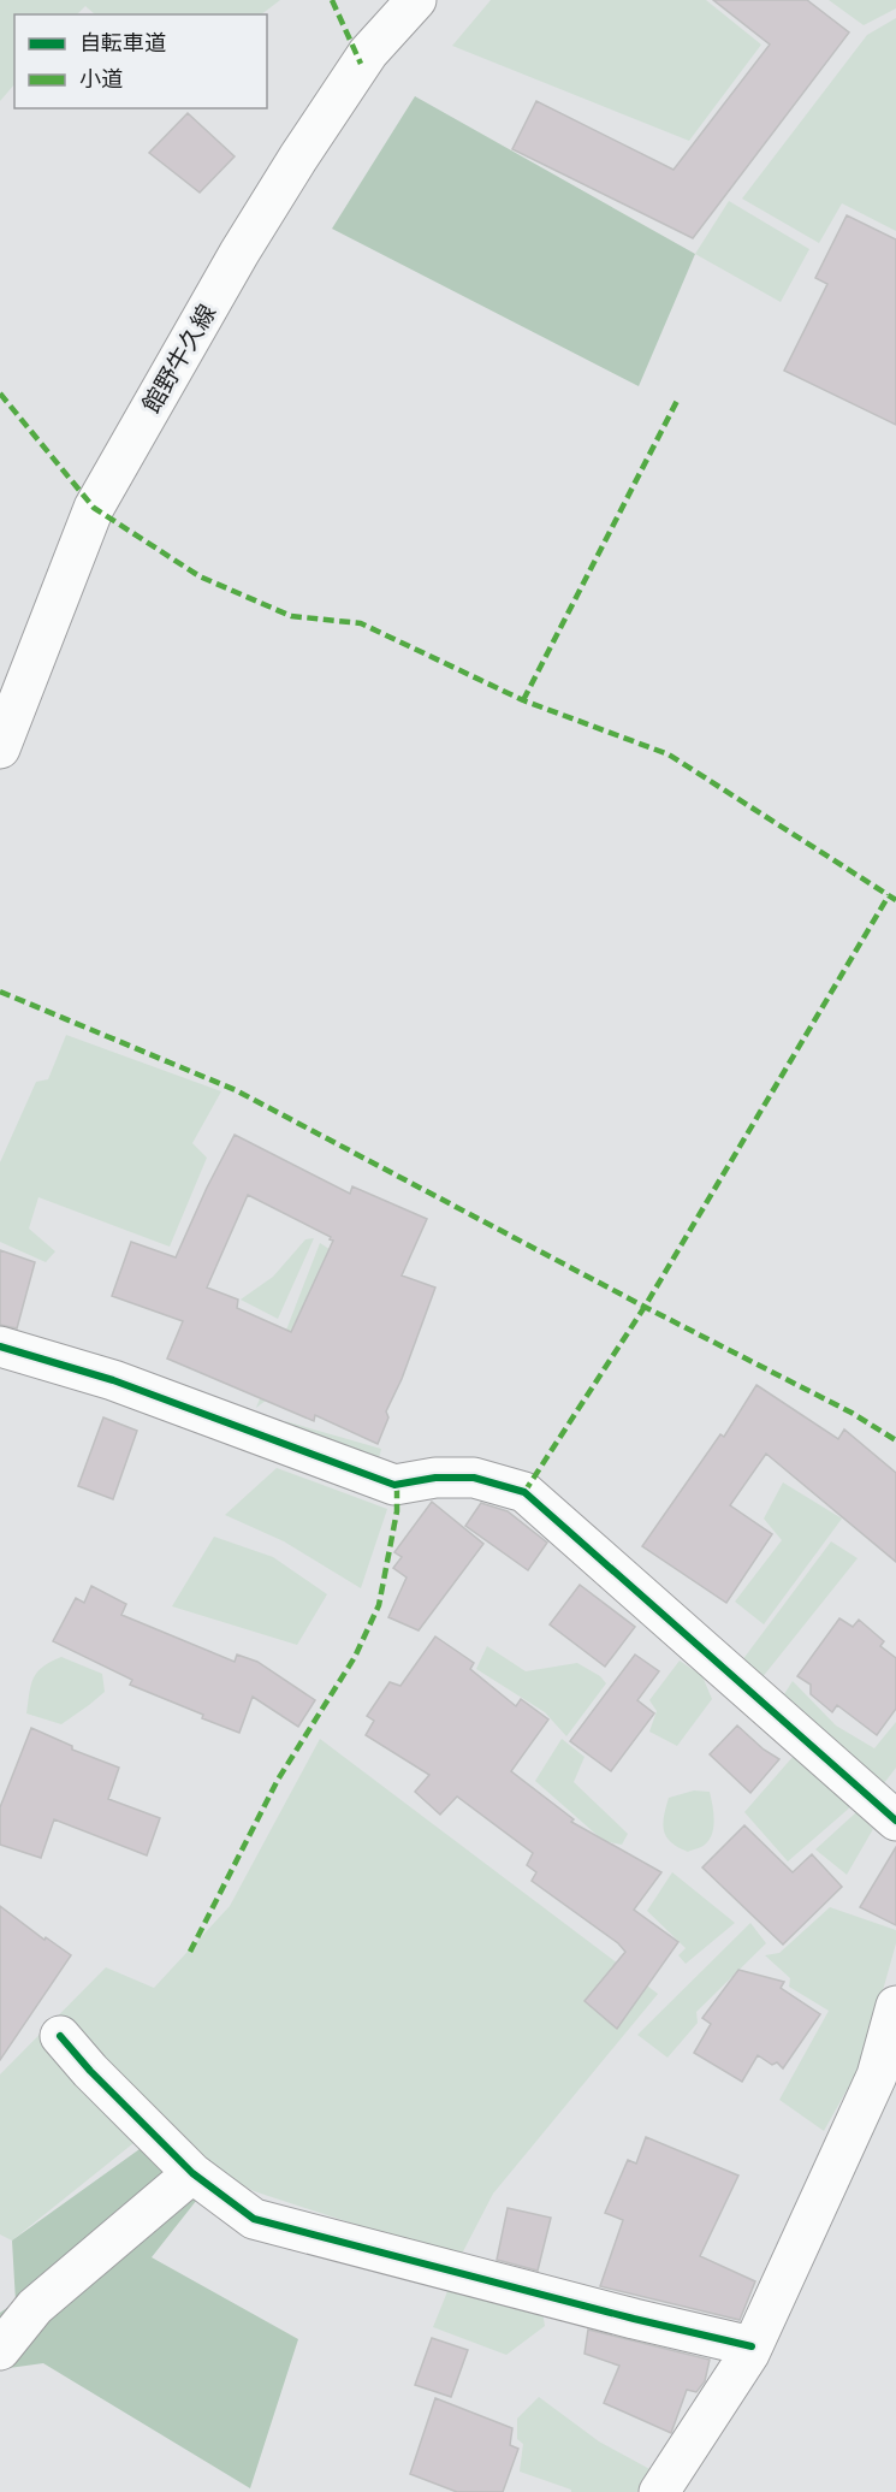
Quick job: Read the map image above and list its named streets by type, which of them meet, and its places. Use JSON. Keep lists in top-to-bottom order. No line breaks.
{"streets":{"street":["館野牛久線"]},"legend":["自転車道","小道"]}
